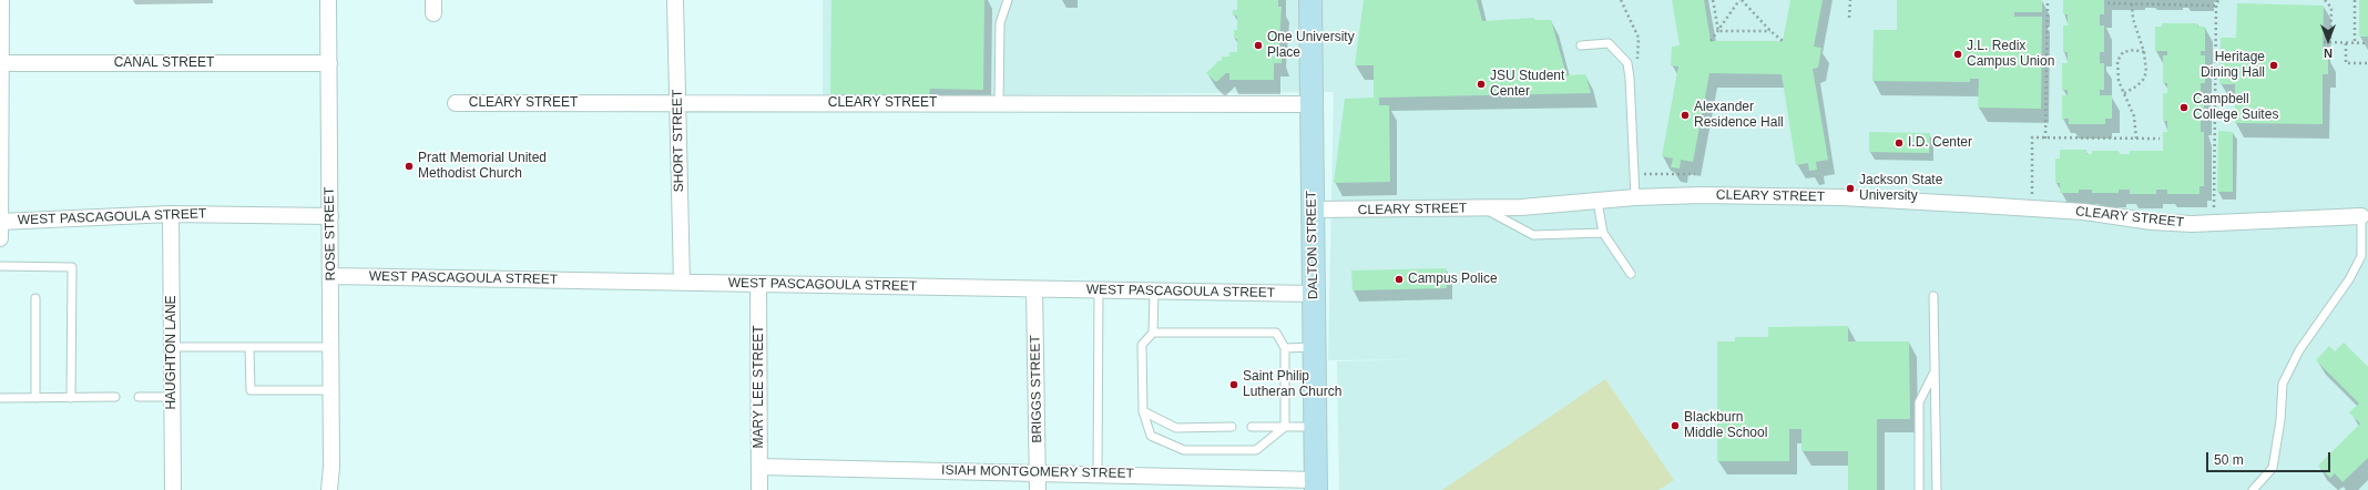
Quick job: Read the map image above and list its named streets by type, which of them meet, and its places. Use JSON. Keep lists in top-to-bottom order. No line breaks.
{"streets":{"street":["CANAL STREET","CLEARY STREET","SHORT STREET","WEST PASCAGOULA STREET","ROSE STREET","DALTON STREET","HAUGHTON LANE","MARY LEE STREET","BRIGGS STREET","ISIAH MONTGOMERY STREET"]},"crossings":[["CANAL STREET","ROSE STREET"],["CLEARY STREET","SHORT STREET"],["CLEARY STREET","DALTON STREET"],["SHORT STREET","WEST PASCAGOULA STREET"],["WEST PASCAGOULA STREET","ROSE STREET"],["WEST PASCAGOULA STREET","DALTON STREET"],["WEST PASCAGOULA STREET","HAUGHTON LANE"],["WEST PASCAGOULA STREET","MARY LEE STREET"],["WEST PASCAGOULA STREET","BRIGGS STREET"],["DALTON STREET","ISIAH MONTGOMERY STREET"],["MARY LEE STREET","ISIAH MONTGOMERY STREET"],["BRIGGS STREET","ISIAH MONTGOMERY STREET"]],"places":["One University Place","J.L. Redix Campus Union","Heritage Dining Hall","JSU Student Center","Campbell College Suites","Alexander Residence Hall","I.D. Center","Pratt Memorial United Methodist Church","Jackson State University","Campus Police","Saint Philip Lutheran Church","Blackburn Middle School"],"scale_bar":"50 m","north":"bottom"}
